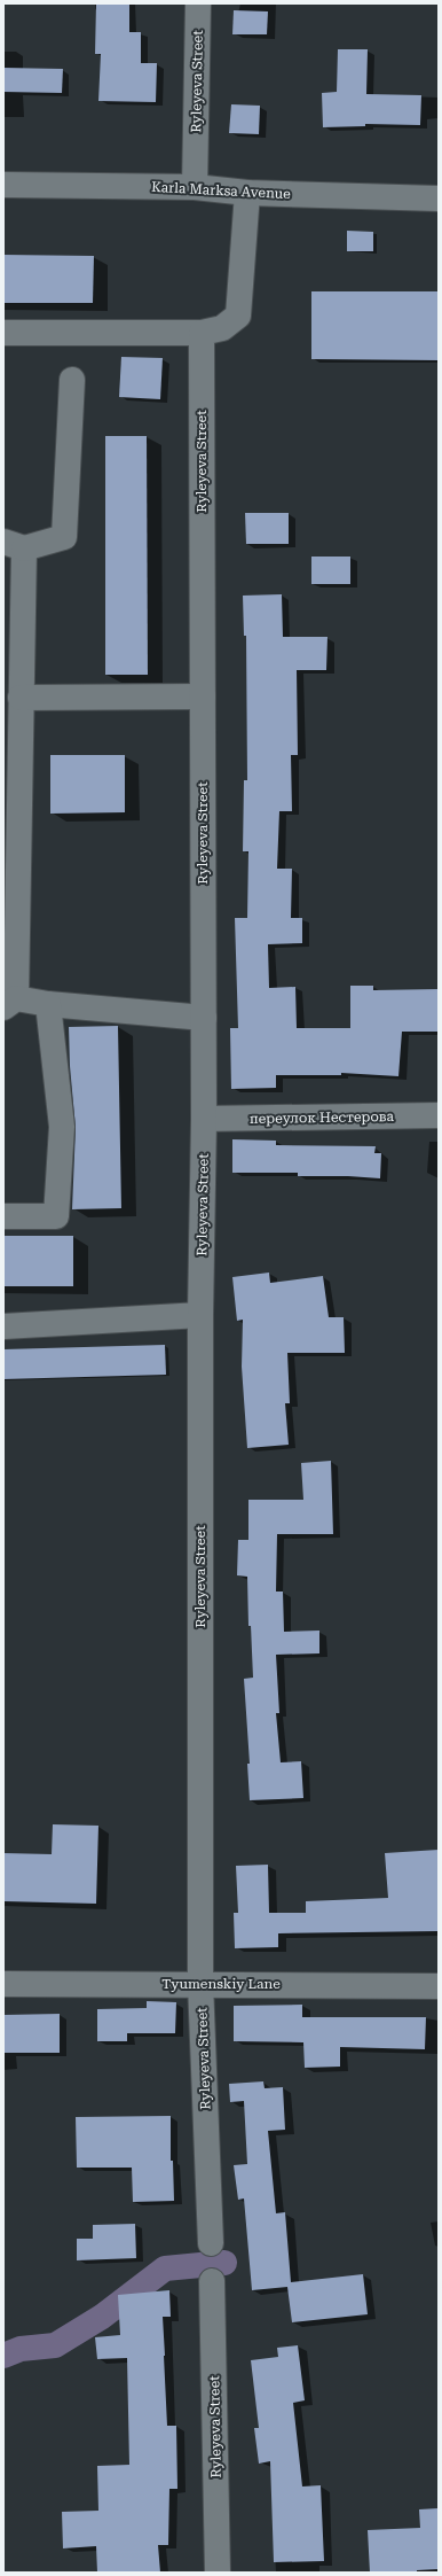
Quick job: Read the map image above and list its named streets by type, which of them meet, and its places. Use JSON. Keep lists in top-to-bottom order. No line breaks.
{"streets":{"street":["Ryleyeva Street","Karla Marksa Avenue","переулок Нестерова","Tyumenskiy Lane"]},"crossings":[["Ryleyeva Street","Karla Marksa Avenue"],["Ryleyeva Street","переулок Нестерова"],["Ryleyeva Street","Tyumenskiy Lane"]]}
